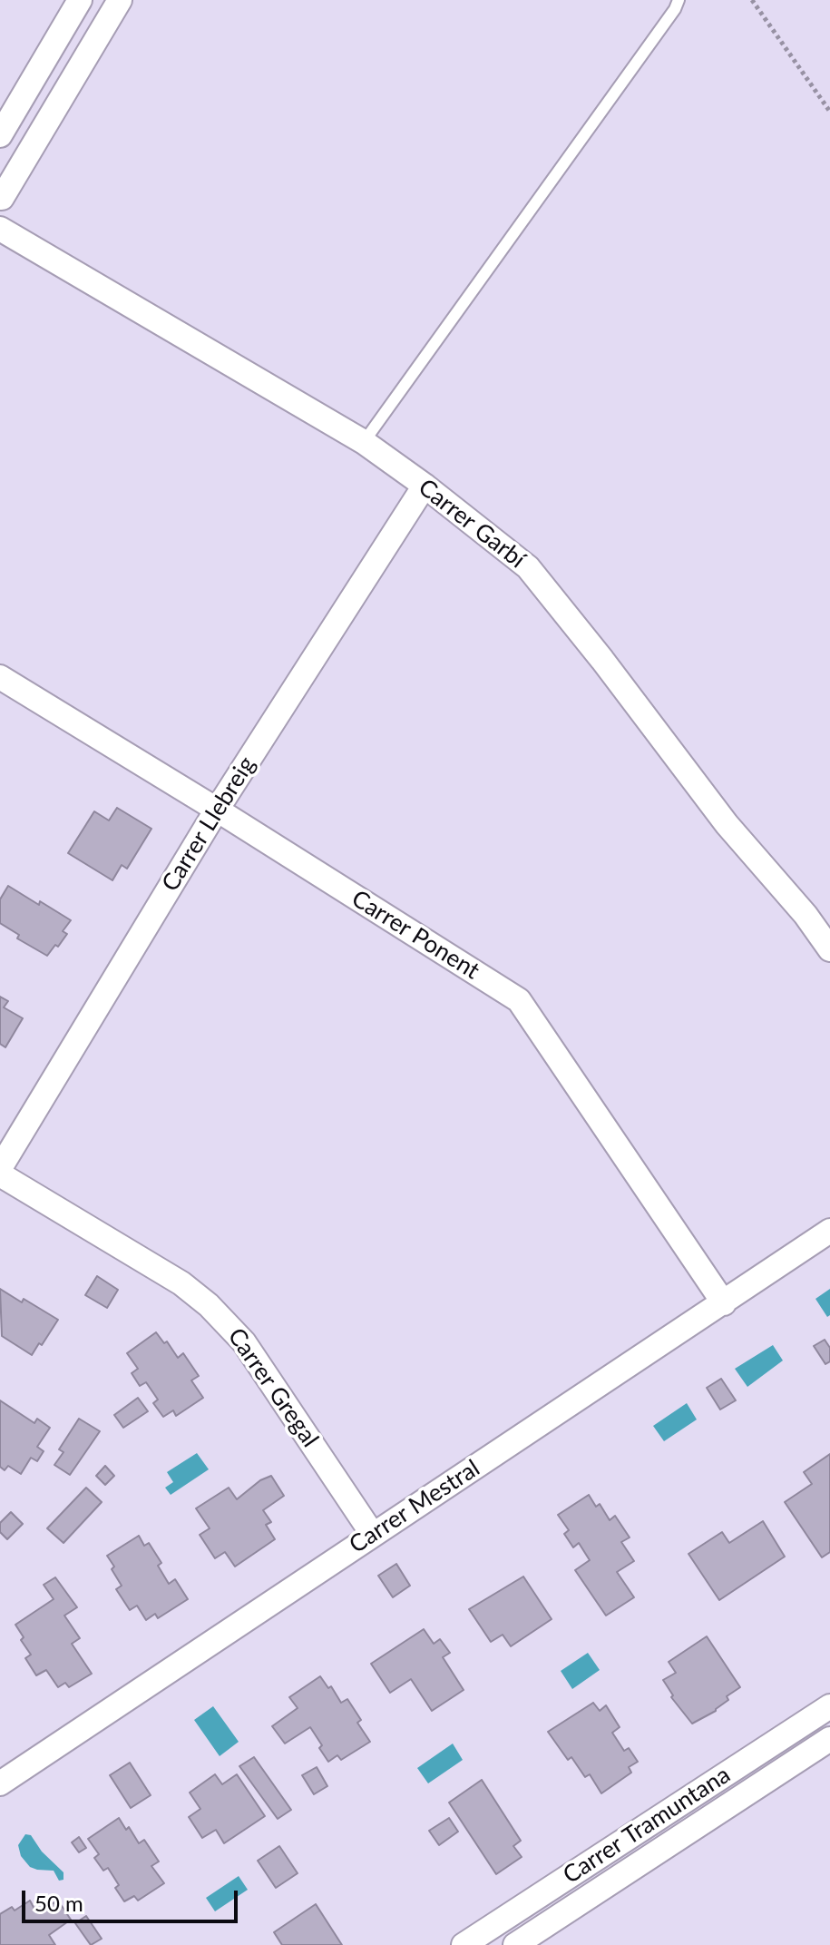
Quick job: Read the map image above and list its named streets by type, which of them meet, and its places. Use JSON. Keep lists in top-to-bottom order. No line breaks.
{"streets":{"street":["Carrer Garbí","Carrer Llebreig","Carrer Ponent","Carrer Gregal","Carrer Mestral","Carrer Tramuntana"]},"crossings":[["Carrer Garbí","Carrer Llebreig"],["Carrer Llebreig","Carrer Ponent"],["Carrer Ponent","Carrer Mestral"],["Carrer Gregal","Carrer Mestral"]],"scale_bar":"50 m"}
